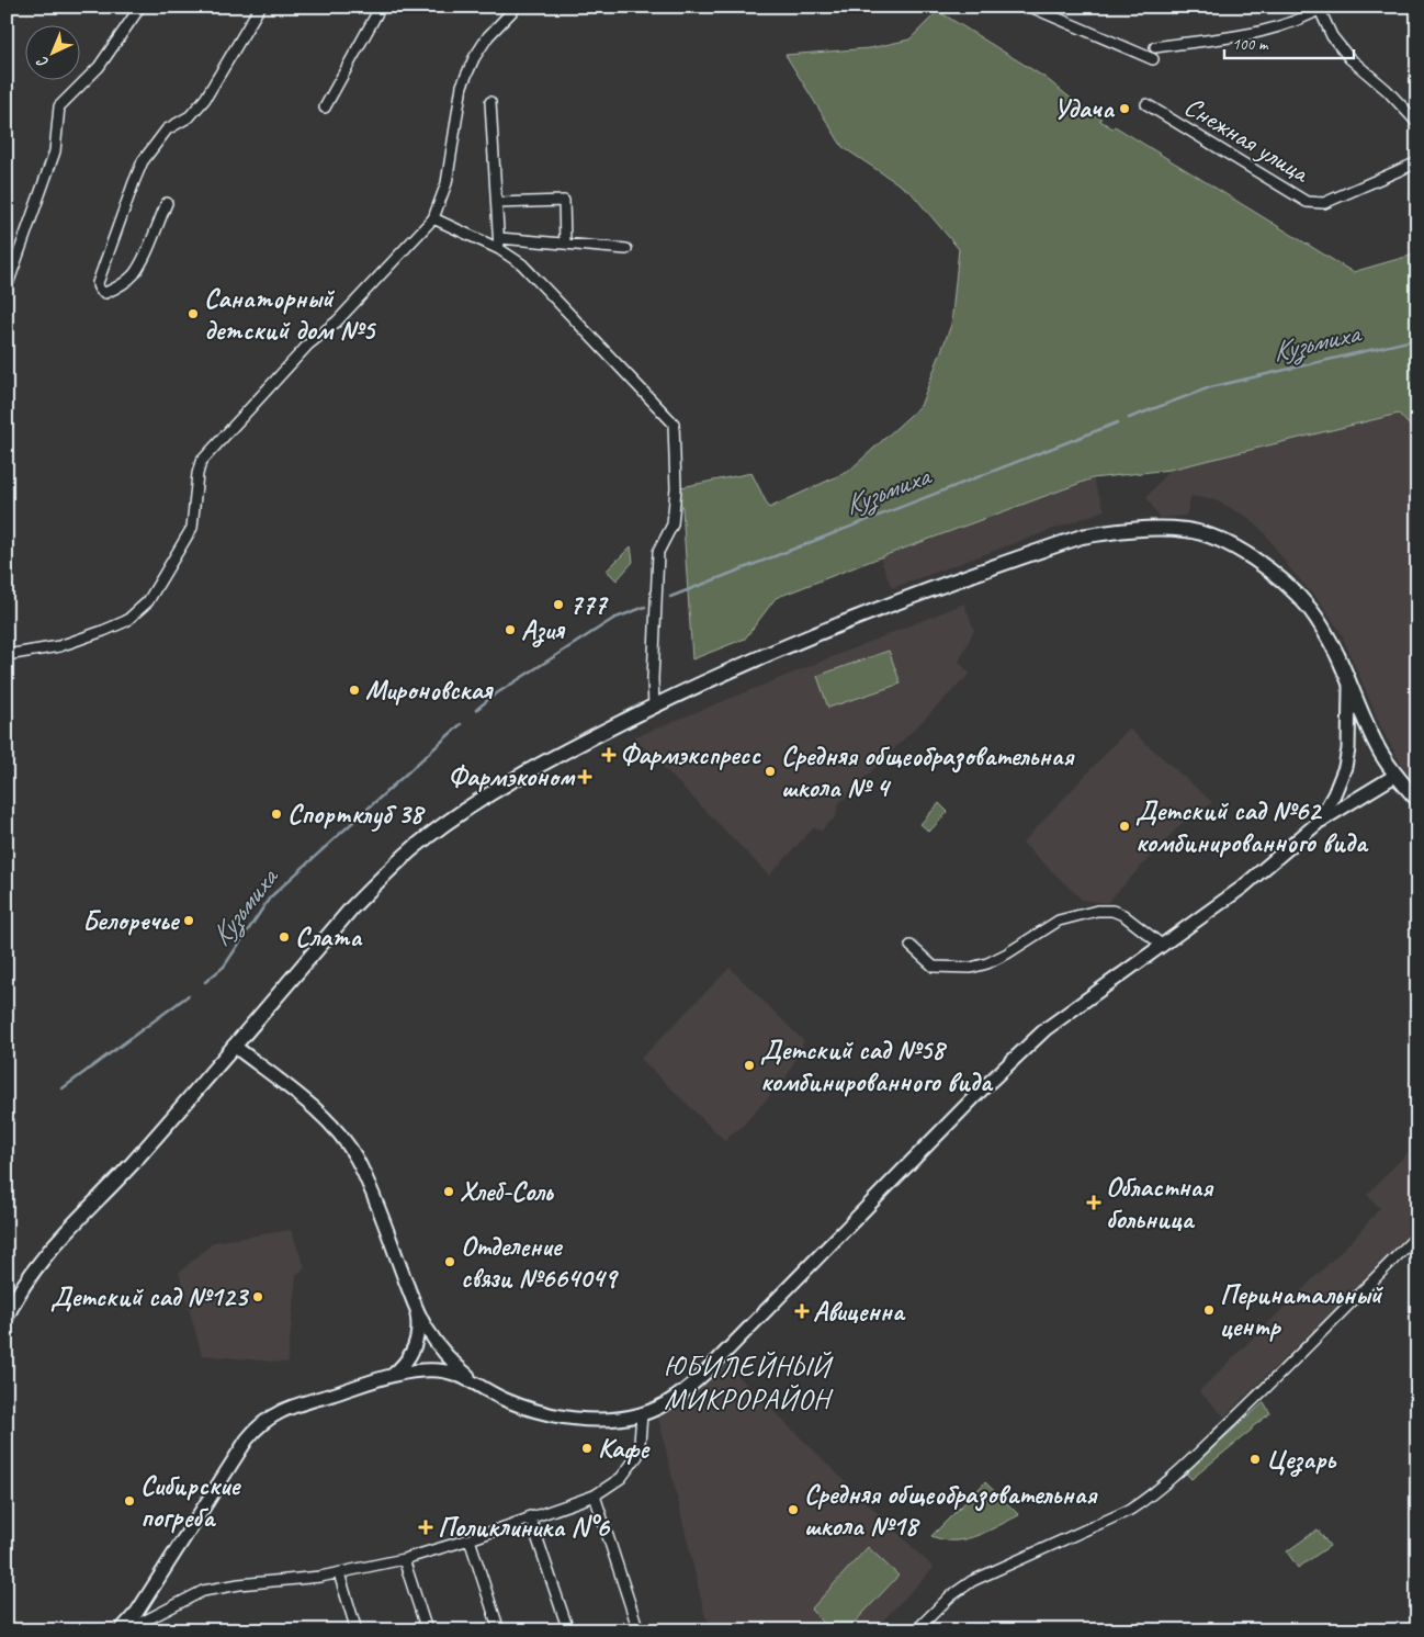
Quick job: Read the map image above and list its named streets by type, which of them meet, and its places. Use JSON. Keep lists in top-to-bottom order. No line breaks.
{"streets":{"street":["Снежная улица"]},"districts":["ЮБИЛЕЙНЫЙ МИКРОРАЙОН"],"water":["Кузьмиха"],"places":{"other":["Удача","Санаторный детский дом №5","777","Азия","Мироновская","Средняя общеобразовательная школа № 4","Спортклуб 38","Детский сад №62 комбинированного вида","Белоречье","Слата","Детский сад №58 комбинированного вида","Хлеб-Соль","Отделение связи №664049","Детский сад №123","Перинатальный центр","Кафе","Цезарь","Сибирские погреба","Средняя общеобразовательная школа №18"],"health":["Фармэкспресс","Фармэконом","Областная больница","Авиценна","Поликлиника N°6"]},"scale_bar":"100 m","north":"bottom left"}
